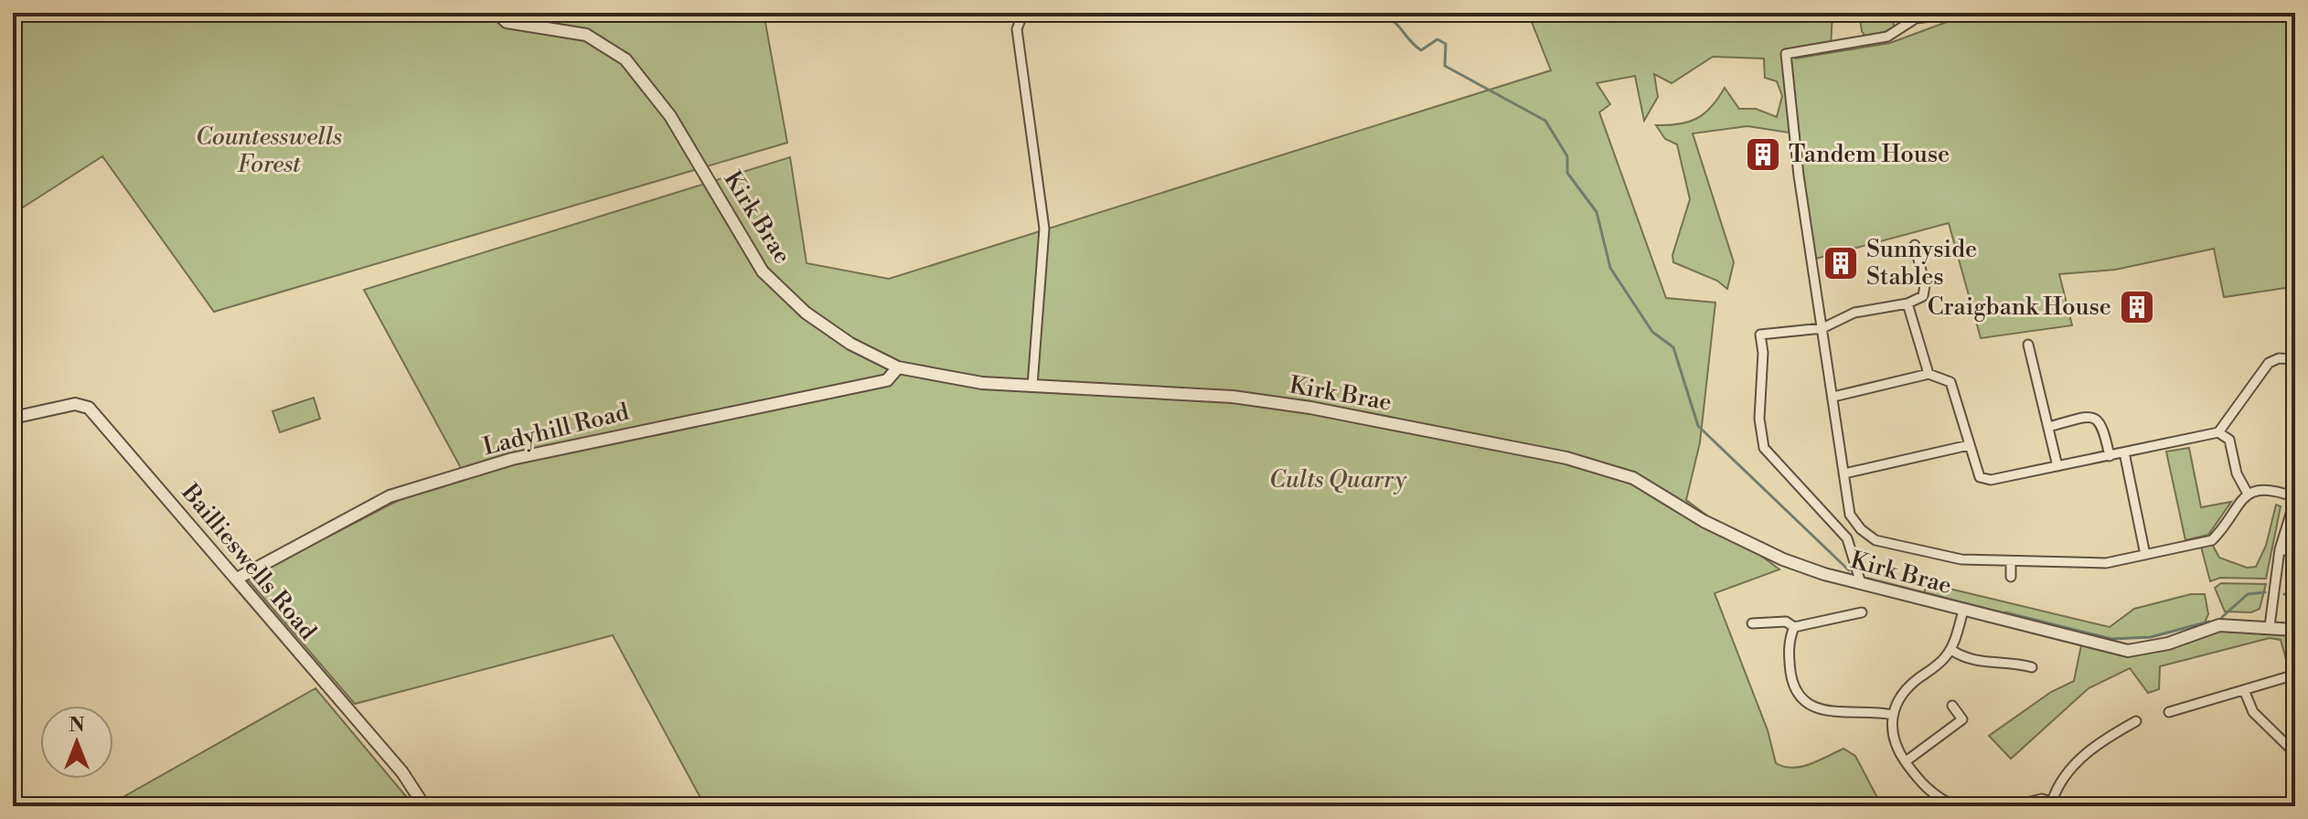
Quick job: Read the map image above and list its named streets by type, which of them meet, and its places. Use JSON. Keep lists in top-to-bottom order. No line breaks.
{"streets":{"street":["Kirk Brae","Ladyhill Road","Baillieswells Road"]},"crossings":[["Kirk Brae","Ladyhill Road"],["Ladyhill Road","Baillieswells Road"]],"parks":["Countesswells Forest","Cults Quarry"],"places":{"building":["Tandem House","Sunnyside Stables","Craigbank House"]},"north":"top"}
